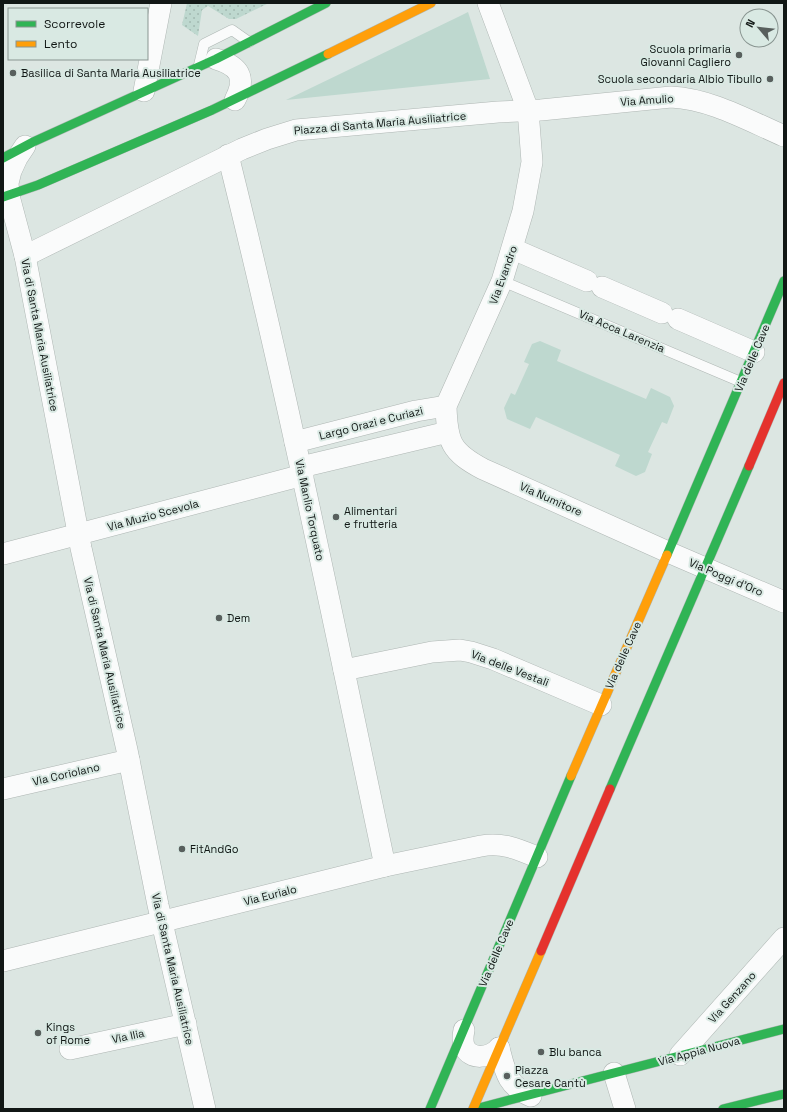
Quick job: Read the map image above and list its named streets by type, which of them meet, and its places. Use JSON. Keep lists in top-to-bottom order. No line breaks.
{"streets":{"main road":["Via delle Cave","Via Appia Nuova"],"street":["Via Amulio","Piazza di Santa Maria Ausiliatrice","Via Evandro","Via di Santa Maria Ausiliatrice","Largo Orazi e Curiazi","Via Numitore","Via Manlio Torquato","Via Muzio Scevola","Via Poggi d'Oro","Via delle Vestali","Via Coriolano","Via Eurialo","Via Genzano","Via Ilia"],"lane":["Via Acca Larenzia"]},"crossings":[["Via Amulio","Piazza di Santa Maria Ausiliatrice"],["Via Amulio","Via Evandro"],["Piazza di Santa Maria Ausiliatrice","Via Evandro"],["Piazza di Santa Maria Ausiliatrice","Via di Santa Maria Ausiliatrice"],["Piazza di Santa Maria Ausiliatrice","Via Manlio Torquato"],["Via Evandro","Via Acca Larenzia"],["Via Evandro","Largo Orazi e Curiazi"],["Via Evandro","Via Numitore"],["Via Acca Larenzia","Via delle Cave"],["Via di Santa Maria Ausiliatrice","Via Muzio Scevola"],["Via di Santa Maria Ausiliatrice","Via Coriolano"],["Via di Santa Maria Ausiliatrice","Via Eurialo"],["Via di Santa Maria Ausiliatrice","Via Ilia"],["Via delle Cave","Via Numitore"],["Via delle Cave","Via Poggi d'Oro"],["Via delle Cave","Via delle Vestali"],["Via delle Cave","Via Eurialo"],["Largo Orazi e Curiazi","Via Manlio Torquato"],["Via Numitore","Via Poggi d'Oro"],["Via Manlio Torquato","Via Muzio Scevola"],["Via Manlio Torquato","Via delle Vestali"],["Via Manlio Torquato","Via Eurialo"],["Via Genzano","Via Appia Nuova"]],"places":["Scuola primaria Giovanni Cagliero","Basilica di Santa Maria Ausiliatrice","Scuola secondaria Albio Tibullo","Alimentari e frutteria","Dem","FitAndGo","Kings of Rome","Blu banca","Piazza Cesare Cantù"],"legend":["Scorrevole","Lento"],"north":"top left"}
